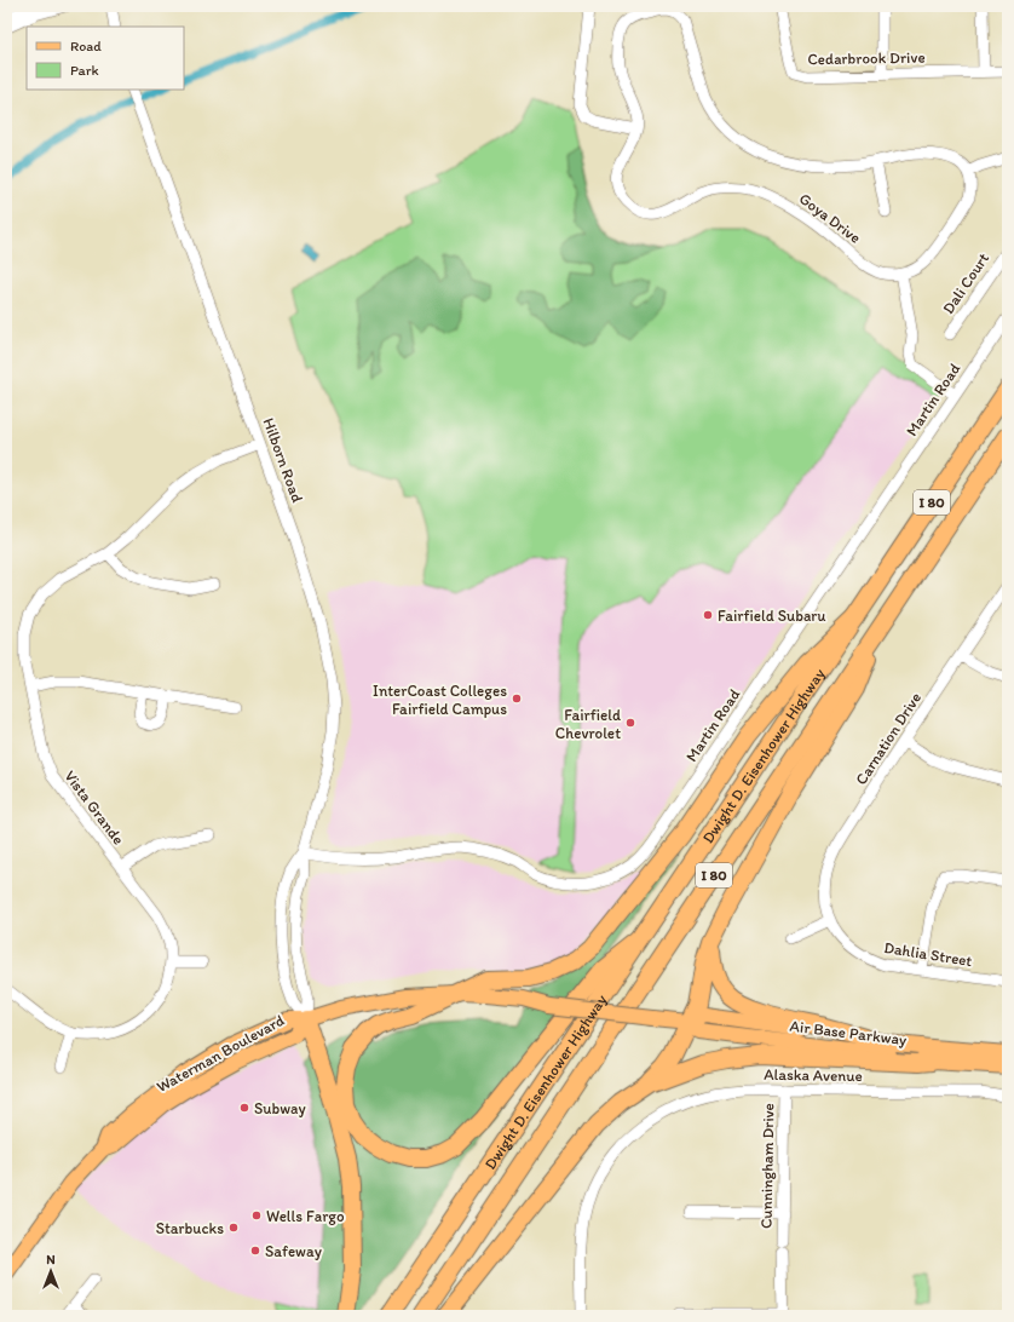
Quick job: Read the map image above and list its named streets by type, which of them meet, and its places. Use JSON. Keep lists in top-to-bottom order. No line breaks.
{"streets":{"highway":["I 80","Dwight D. Eisenhower Highway"],"main road":["Air Base Parkway","Waterman Boulevard"],"street":["Cedarbrook Drive","Goya Drive","Dali Court","Martin Road","Hilborn Road","Carnation Drive","Vista Grande","Dahlia Street","Alaska Avenue","Cunningham Drive"]},"crossings":[["Martin Road","Hilborn Road"],["Hilborn Road","Vista Grande"],["Hilborn Road","Waterman Boulevard"],["Carnation Drive","Dahlia Street"],["Air Base Parkway","Waterman Boulevard"],["Alaska Avenue","Cunningham Drive"]],"places":["Fairfield Subaru","InterCoast Colleges Fairfield Campus","Fairfield Chevrolet","Subway","Wells Fargo","Starbucks","Safeway"],"legend":["Road","Park"],"north":"top"}
